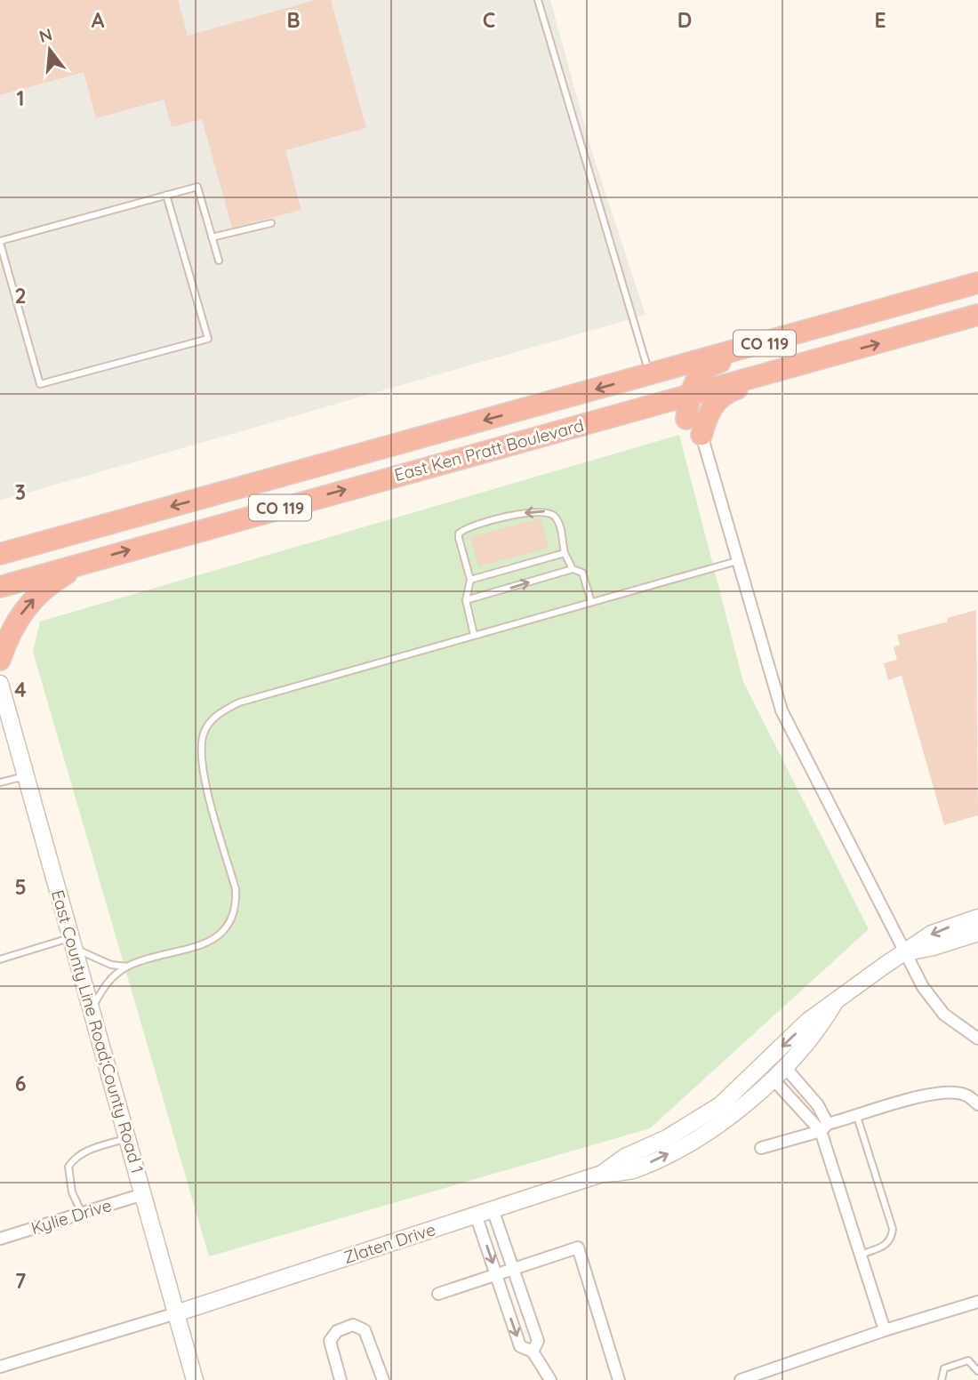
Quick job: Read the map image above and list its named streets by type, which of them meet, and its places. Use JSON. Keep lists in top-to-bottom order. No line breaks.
{"streets":{"highway":["CO 119","East Ken Pratt Boulevard"],"street":["East County Line Road;County Road 1","Kylie Drive","Zlaten Drive"]},"crossings":[["East County Line Road;County Road 1","Kylie Drive"],["East County Line Road;County Road 1","Zlaten Drive"]],"north":"top","grid":{"columns":["A","B","C","D","E"],"rows":["1","2","3","4","5","6","7"]}}
